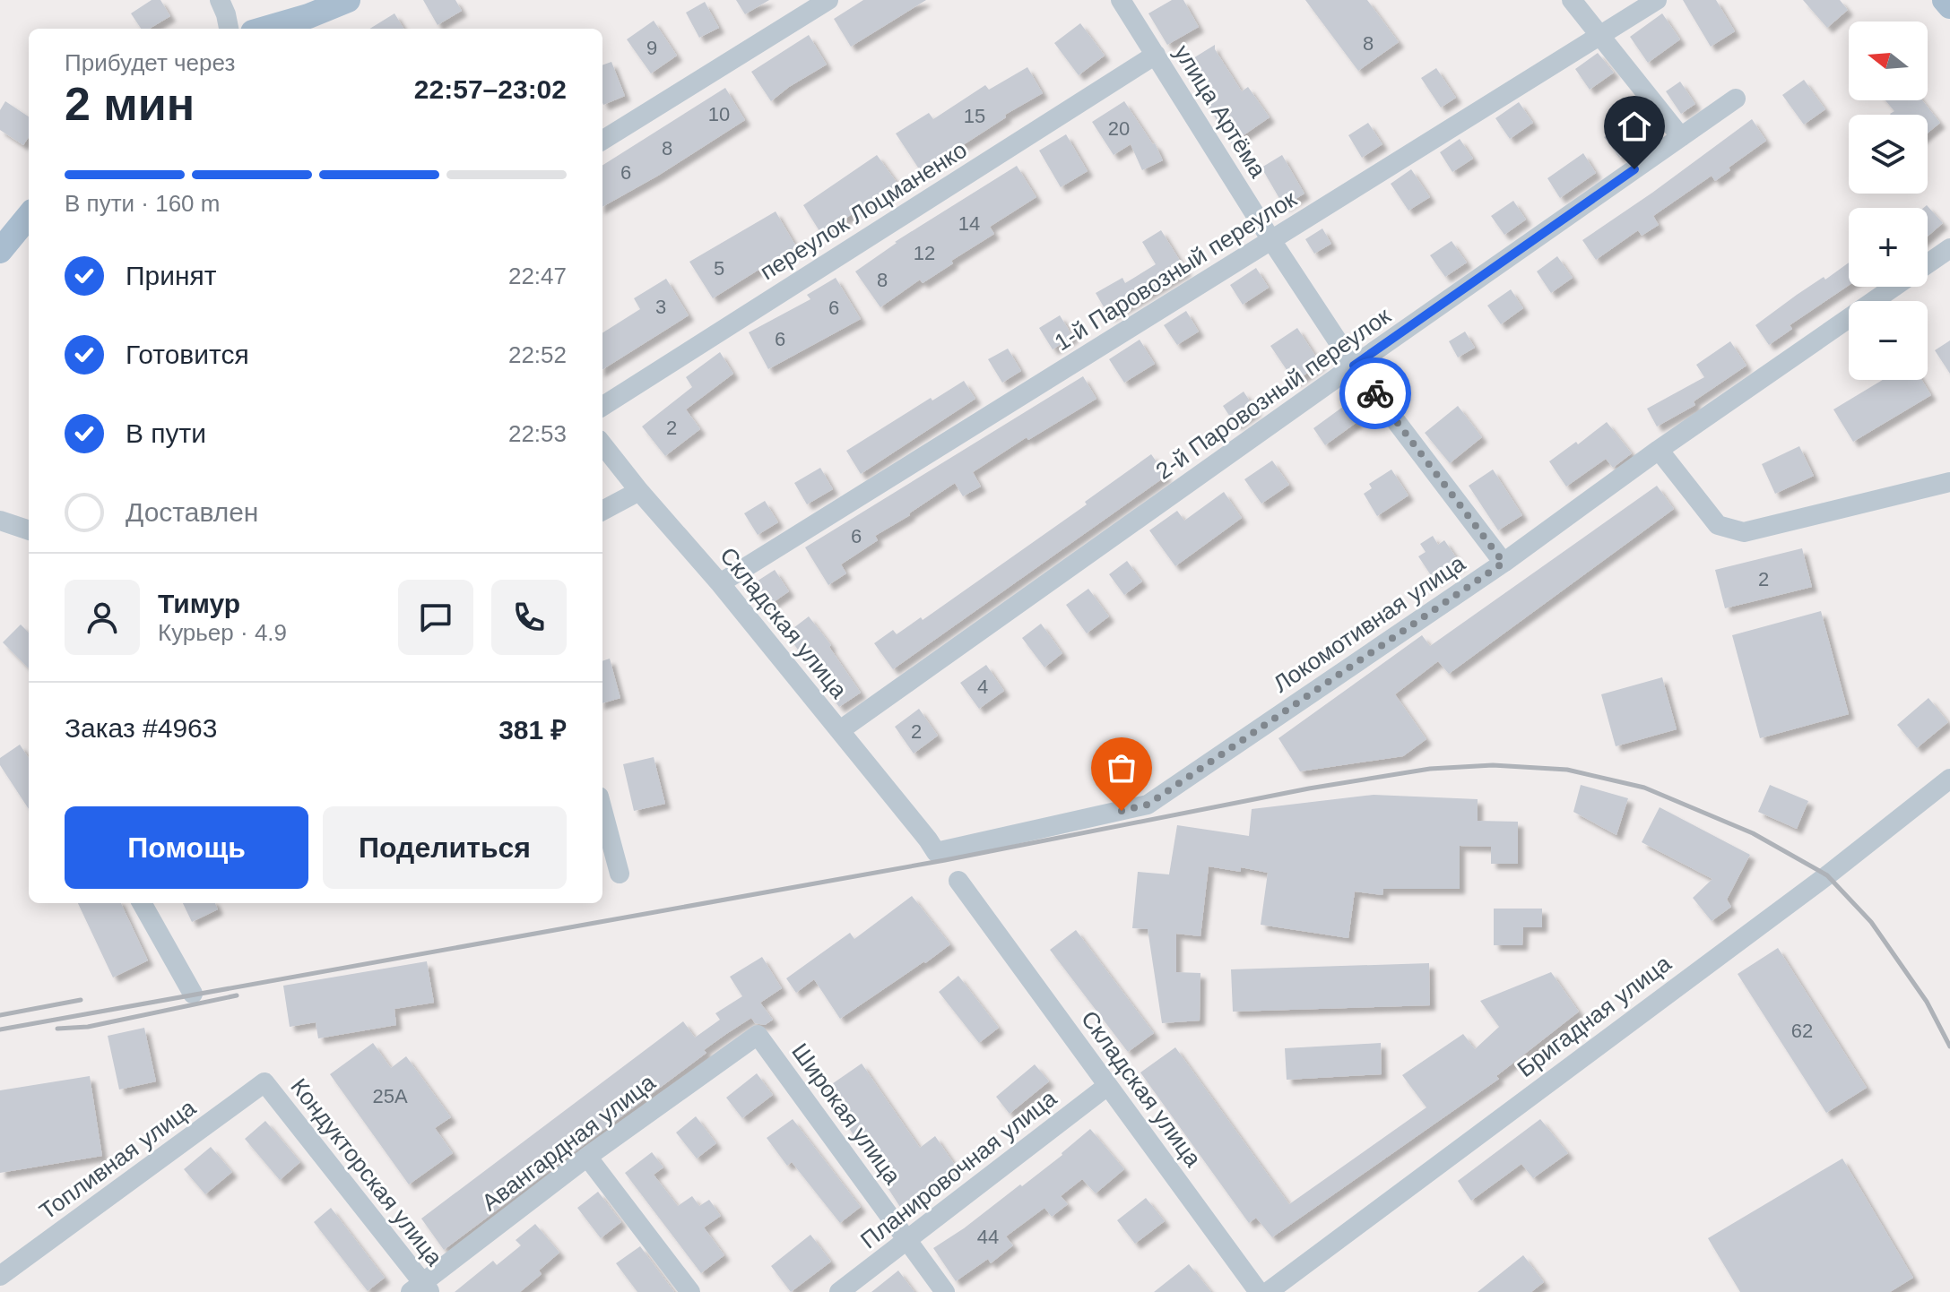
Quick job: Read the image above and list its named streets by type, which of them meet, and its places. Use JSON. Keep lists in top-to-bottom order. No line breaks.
{"streets":{"street":["улица Артёма","переулок Лоцманенко","1-й Паровозный переулок","2-й Паровозный переулок","Складская улица","Локомотивная улица","Бригадная улица","Широкая улица","Авангардная улица","Топливная улица","Планировочная улица","Кондукторская улица"]},"crossings":[["улица Артёма","переулок Лоцманенко"],["улица Артёма","1-й Паровозный переулок"],["улица Артёма","2-й Паровозный переулок"],["улица Артёма","Локомотивная улица"],["1-й Паровозный переулок","Складская улица"],["2-й Паровозный переулок","Складская улица"],["Складская улица","Локомотивная улица"],["Складская улица","Планировочная улица"],["Широкая улица","Авангардная улица"],["Широкая улица","Планировочная улица"],["Авангардная улица","Кондукторская улица"],["Топливная улица","Кондукторская улица"]],"house_numbers":["8","9","10","15","20","8","6","14","12","5","8","3","6","6","2","6","2","4","2","62","25А","44"],"north":"left","page":{"map_buttons":["+","−"],"heading":["2 мин","Прибудет через","22:57–23:02"],"panel":["Тимур","Курьер · 4.9","Заказ #4963","381 ₽"],"bar":"В пути · 160 m","list":[["Принят","22:47"],["Готовится","22:52"],["В пути","22:53"],"Доставлен"],"buttons":["Помощь","Поделиться"]}}
